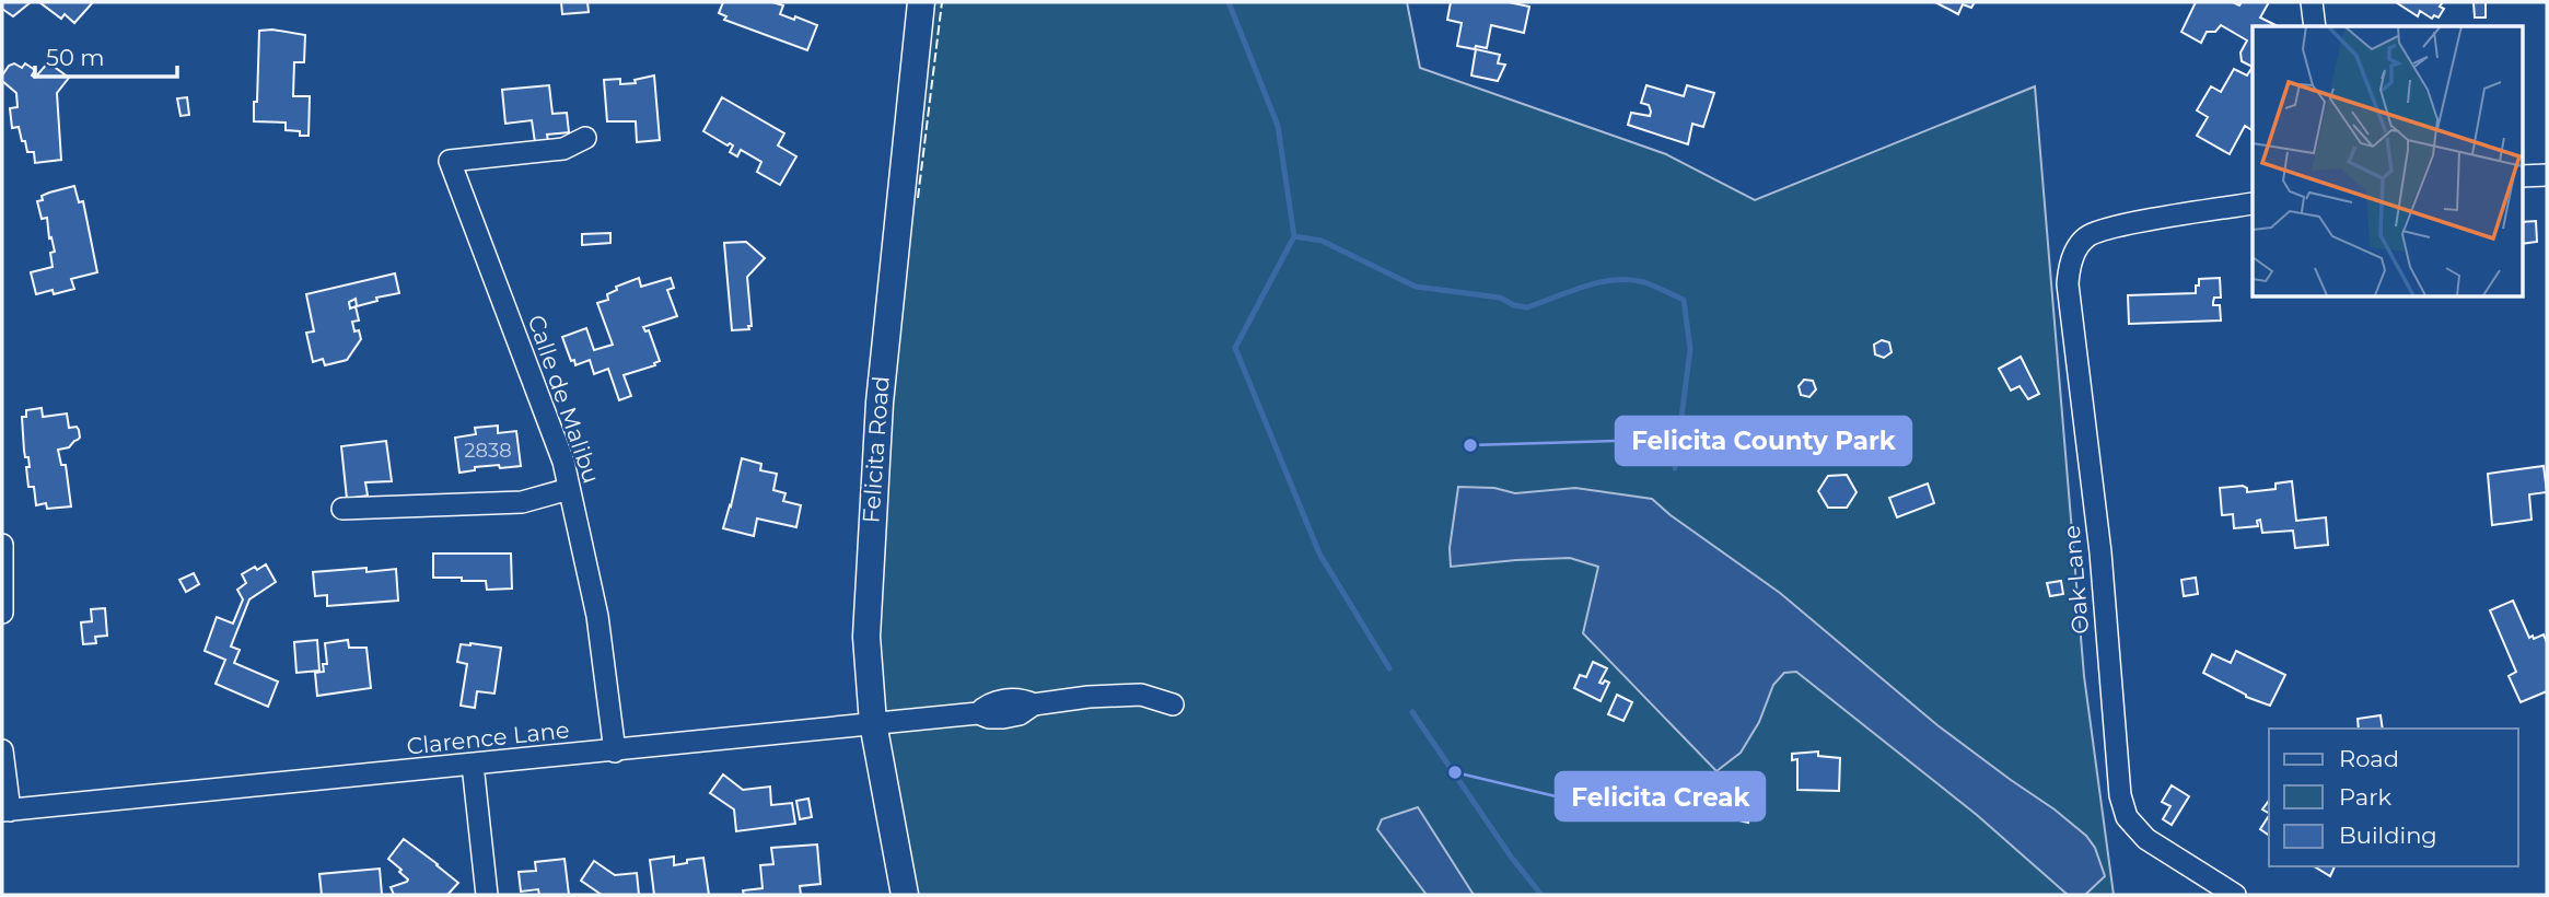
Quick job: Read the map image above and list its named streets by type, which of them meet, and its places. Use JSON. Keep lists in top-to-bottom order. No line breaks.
{"streets":{"main road":["Felicita Road"],"street":["Calle de Malibu","Oak Lane","Clarence Lane"]},"crossings":[["Calle de Malibu","Clarence Lane"],["Felicita Road","Clarence Lane"]],"places":["Felicita County Park","Felicita Creak"],"house_numbers":["2838"],"legend":["Road","Park","Building"],"scale_bar":"50 m"}
